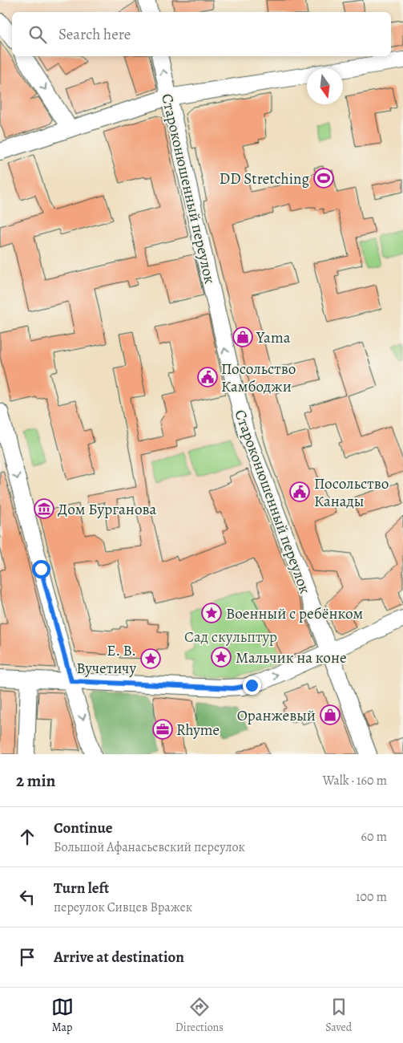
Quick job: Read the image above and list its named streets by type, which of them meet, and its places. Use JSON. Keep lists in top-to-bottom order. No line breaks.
{"streets":{"street":["Староконюшенный переулок"]},"one_way":["Староконюшенный переулок"],"parks":["Сад скульптур"],"places":{"sports":["DD Stretching"],"shop":["Yama","Оранжевый"],"public building":["Посольство Камбоджи","Посольство Канады"],"museum":["Дом Бурганова"],"place":["Военный с ребёнком","Мальчик на коне","Е. В. Вучетичу"],"office":["Rhyme"]},"north":"bottom","page":{"search":"Search here","heading":["2 min","Walk · 160 m"],"list":[["Continue","Большой Афанасьевский переулок","60 m"],["Turn left","переулок Сивцев Вражек","100 m"],"Arrive at destination"],"nav":["Map","Directions","Saved"]}}
